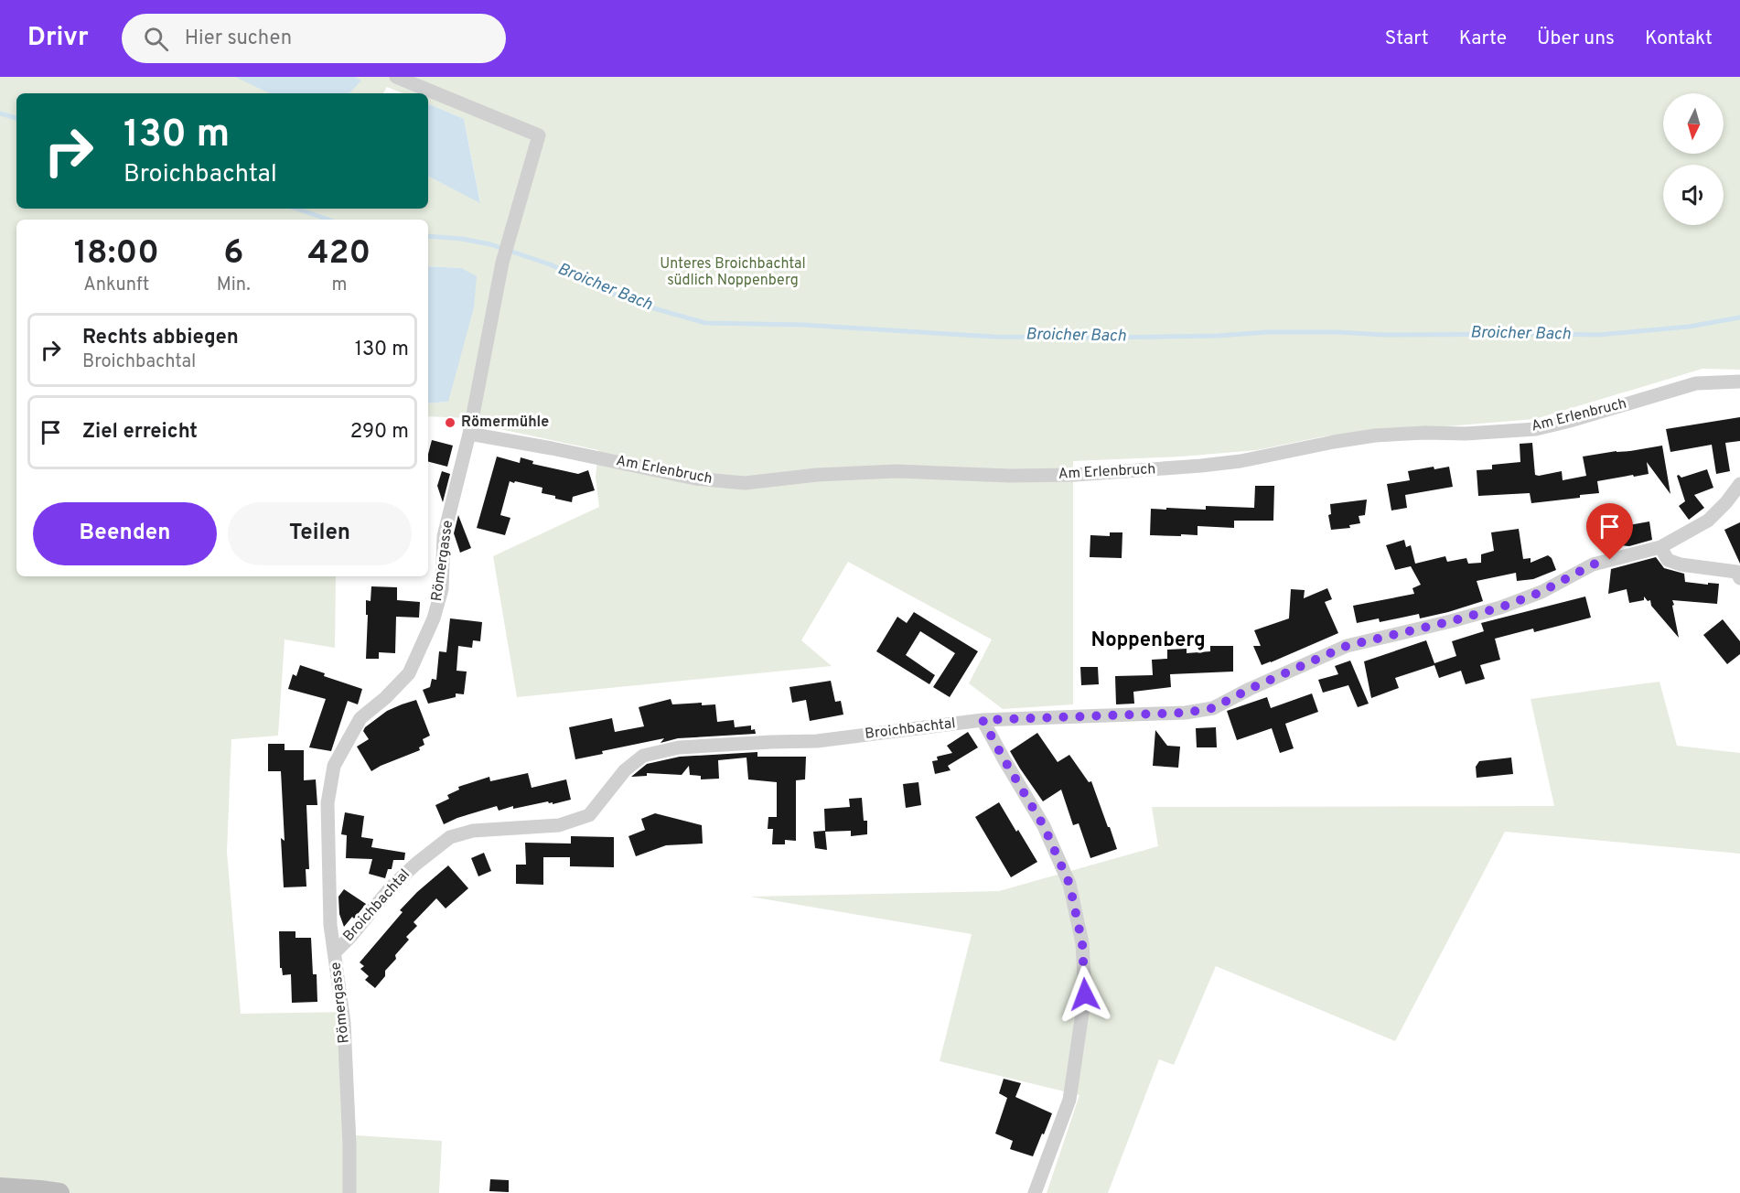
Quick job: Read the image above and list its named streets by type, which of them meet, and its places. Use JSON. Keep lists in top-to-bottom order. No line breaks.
{"streets":{"street":["Am Erlenbruch","Römergasse","Broichbachtal"]},"crossings":[["Am Erlenbruch","Römergasse"],["Römergasse","Broichbachtal"]],"districts":["Noppenberg"],"water":["Broicher Bach"],"parks":["Unteres Broichbachtal südlich Noppenberg"],"places":["Römermühle"],"north":"bottom","page":{"header":"Drivr","search":"Hier suchen","nav":["Start","Karte","Über uns","Kontakt"],"turn":["130 m","Broichbachtal"],"eta":["18:00","Ankunft","6","Min.","420","m"],"list":[{"name":"Rechts abbiegen","note":"Broichbachtal","value":"130 m"},{"name":"Ziel erreicht","value":"290 m"}],"buttons":["Beenden","Teilen"]}}
